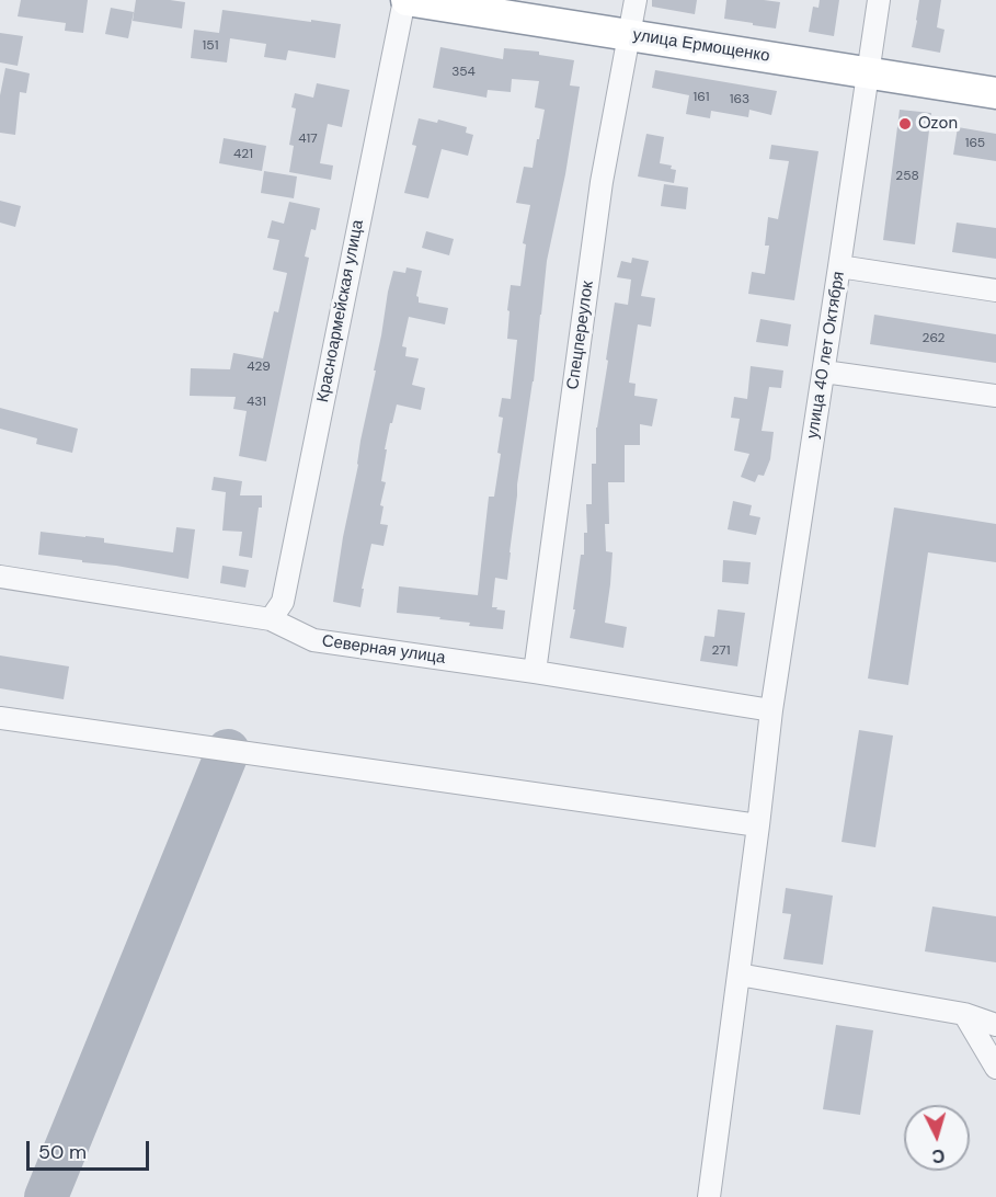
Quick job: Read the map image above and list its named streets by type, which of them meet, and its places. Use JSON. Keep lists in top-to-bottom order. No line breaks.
{"streets":{"highway":["улица Ермощенко"],"street":["Красноармейская улица","Спецпереулок","улица 40 лет Октября","Северная улица"]},"crossings":[["улица Ермощенко","Красноармейская улица"],["улица Ермощенко","Спецпереулок"],["улица Ермощенко","улица 40 лет Октября"],["Красноармейская улица","Северная улица"],["Спецпереулок","Северная улица"],["улица 40 лет Октября","Северная улица"]],"places":["Ozon"],"house_numbers":["151","354","161","163","417","165","421","258","262","429","431","271"],"scale_bar":"50 m","north":"bottom"}
